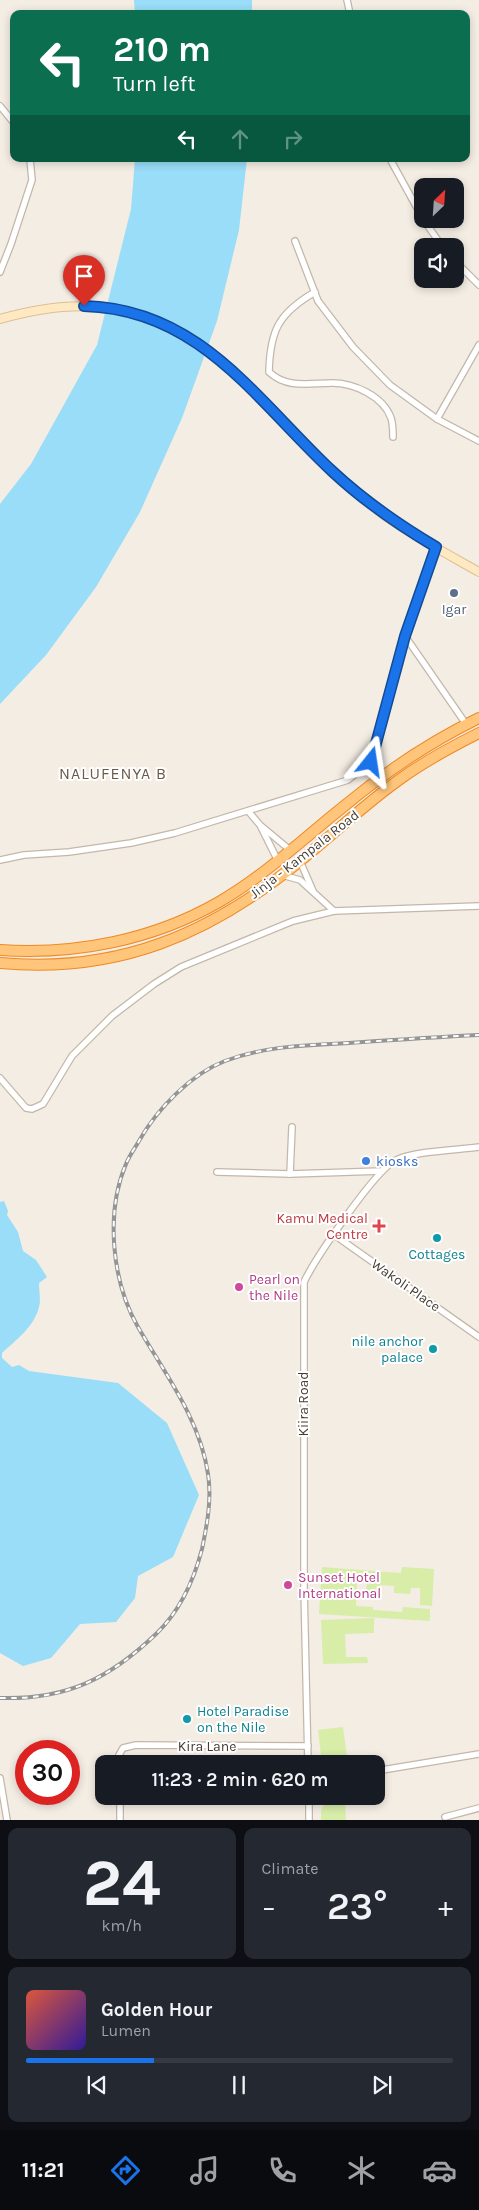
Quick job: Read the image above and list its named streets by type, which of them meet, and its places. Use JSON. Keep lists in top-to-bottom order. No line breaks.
{"streets":{"highway":["Jinja - Kampala Road"],"street":["Wakoli Place","Kiira Road","Kira Lane"]},"crossings":[["Wakoli Place","Kiira Road"],["Kiira Road","Kira Lane"]],"districts":["NALUFENYA B"],"places":{"other":["Igar","kiosks","Cottages","Pearl on the Nile","nile anchor palace","Sunset Hotel International","Hotel Paradise on the Nile"],"health":["Kamu Medical Centre"]},"north":"top right","page":{"turn":["210 m","Turn left"],"limit":"30","trip":"11:23 · 2 min · 620 m","tile":[["24","km/h"],"Climate"],"heat":["−","23°","+"],"song":["Golden Hour","Lumen"],"tabs":"11:21"}}
